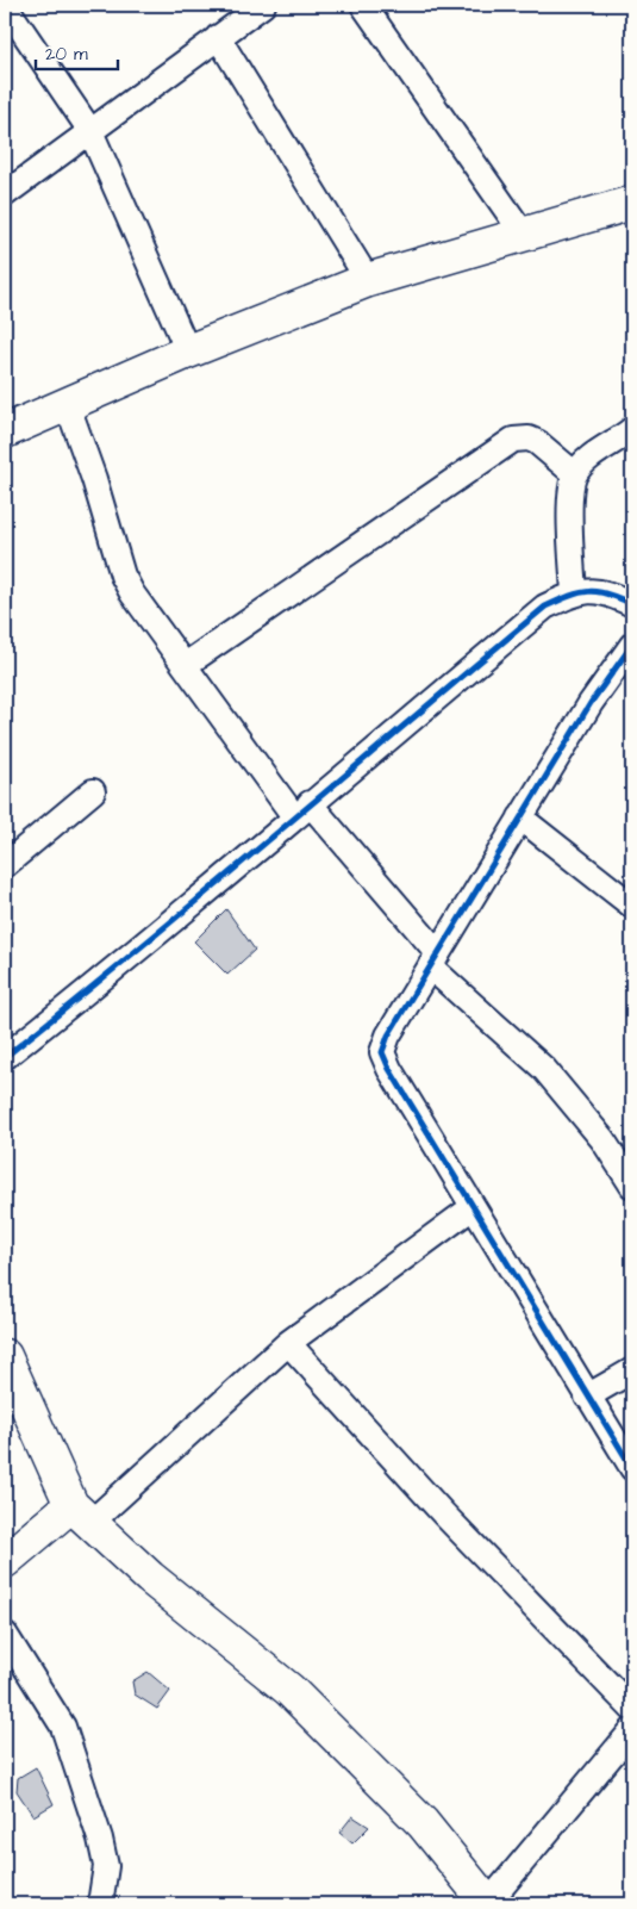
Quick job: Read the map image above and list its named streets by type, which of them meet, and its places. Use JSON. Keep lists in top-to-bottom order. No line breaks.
{"scale_bar":"20 m"}
